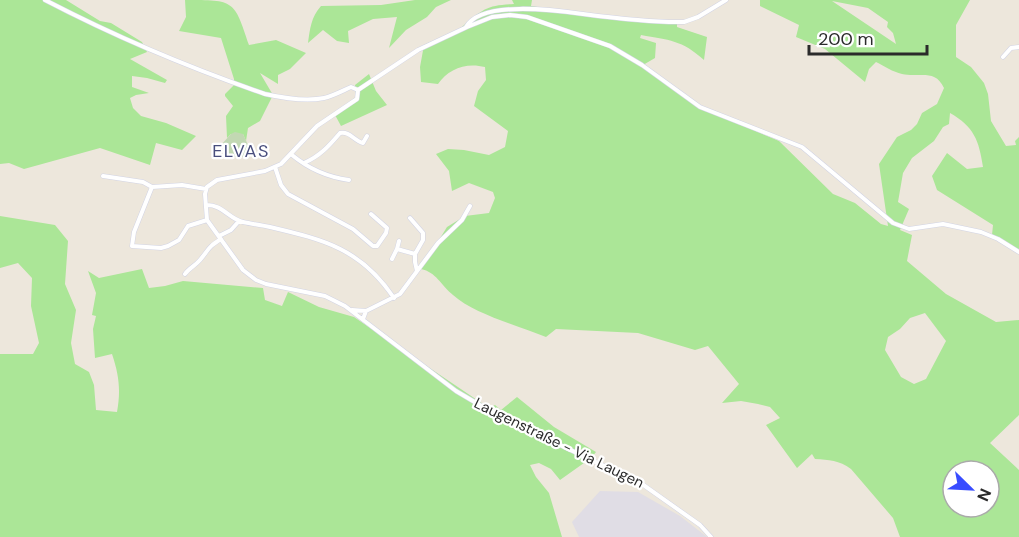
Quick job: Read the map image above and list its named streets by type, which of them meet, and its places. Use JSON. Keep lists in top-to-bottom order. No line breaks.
{"streets":{"street":["Laugenstraße - Via Laugen"]},"districts":["ELVAS"],"scale_bar":"200 m","north":"bottom right"}
